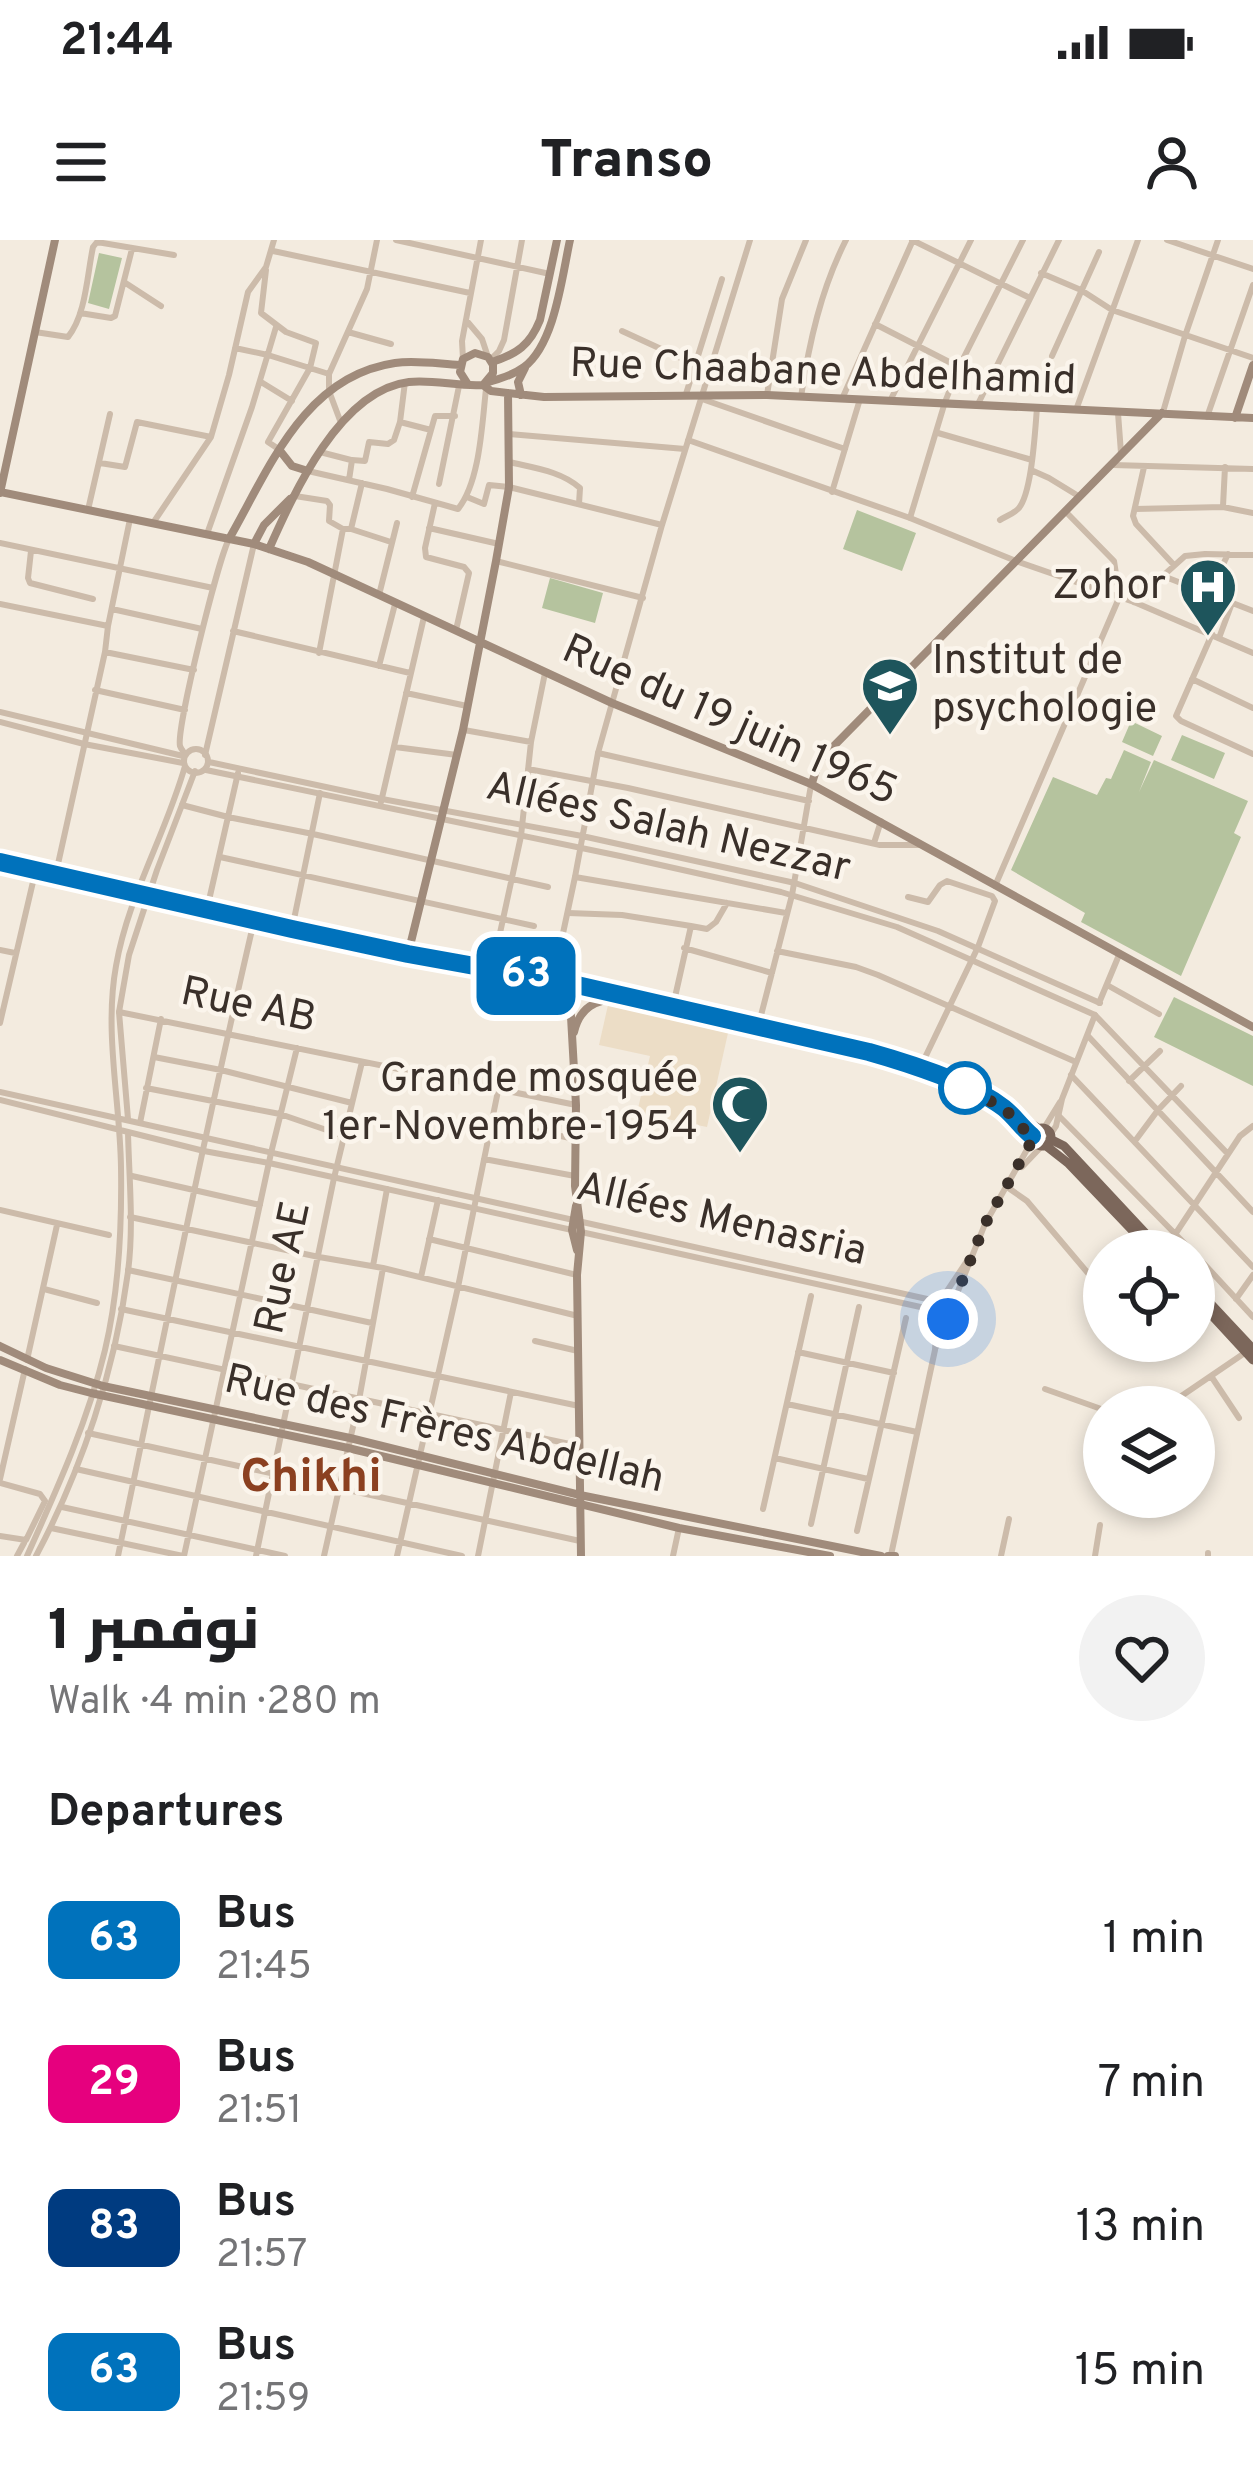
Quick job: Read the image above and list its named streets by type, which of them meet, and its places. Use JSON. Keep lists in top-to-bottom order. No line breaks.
{"streets":{"main road":["Rue Chaabane Abdelhamid","Rue du 19 juin 1965","Rue des Frères Abdellah"],"street":["Allées Salah Nezzar","Rue AB","Allées Menasria","Rue AE"]},"crossings":[["Rue AB","Rue AE"],["Allées Menasria","Rue AE"],["Rue AE","Rue des Frères Abdellah"]],"districts":["Chikhi"],"places":{"hospital":["Zohor"],"school or university":["Institut de psychologie"],"mosque":["Grande mosquée 1er-Novembre-1954"]},"lines":["bus line 63"],"page":{"status":"21:44","header":"Transo","on_map":"63","heading":[["1 نوفمبر","Walk · 4 min · 280 m"],"Departures"],"list":[{"mark":"63","name":"Bus","note":"21:45","value":"1 min"},{"mark":"29","name":"Bus","note":"21:51","value":"7 min"},{"mark":"83","name":"Bus","note":"21:57","value":"13 min"},{"mark":"63","name":"Bus","note":"21:59","value":"15 min"}]}}
